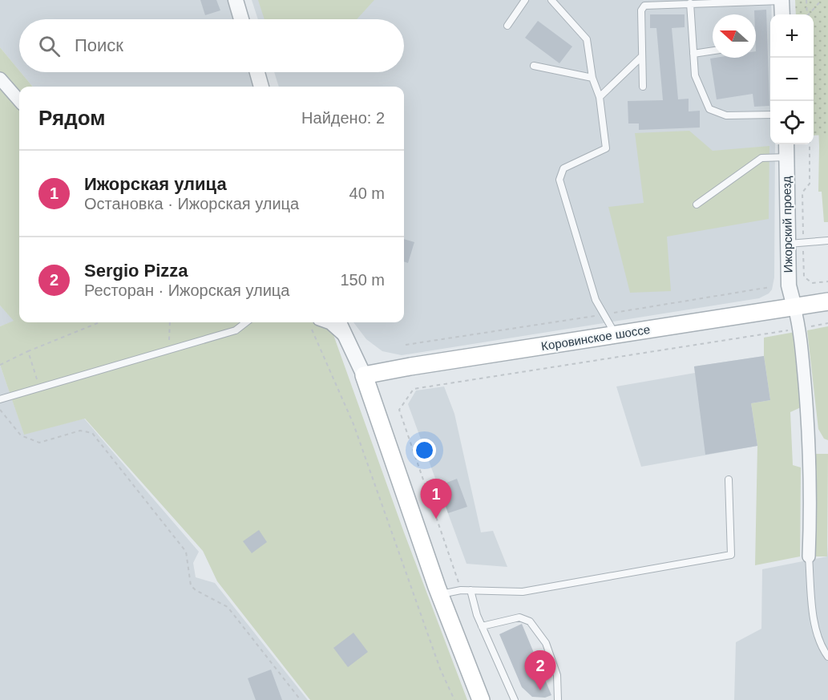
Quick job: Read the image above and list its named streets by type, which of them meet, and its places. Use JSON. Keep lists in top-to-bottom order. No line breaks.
{"streets":{"main road":["Коровинское шоссе"],"street":["Ижорский проезд"]},"crossings":[["Ижорский проезд","Коровинское шоссе"]],"north":"left","page":{"map_buttons":["+","−"],"search":"Поиск","heading":["Рядом","Найдено: 2"],"list":[{"mark":"1","name":"Ижорская улица","note":"Остановка · Ижорская улица","value":"40 m"},{"mark":"2","name":"Sergio Pizza","note":"Ресторан · Ижорская улица","value":"150 m"}],"pins":["1","2"]}}
